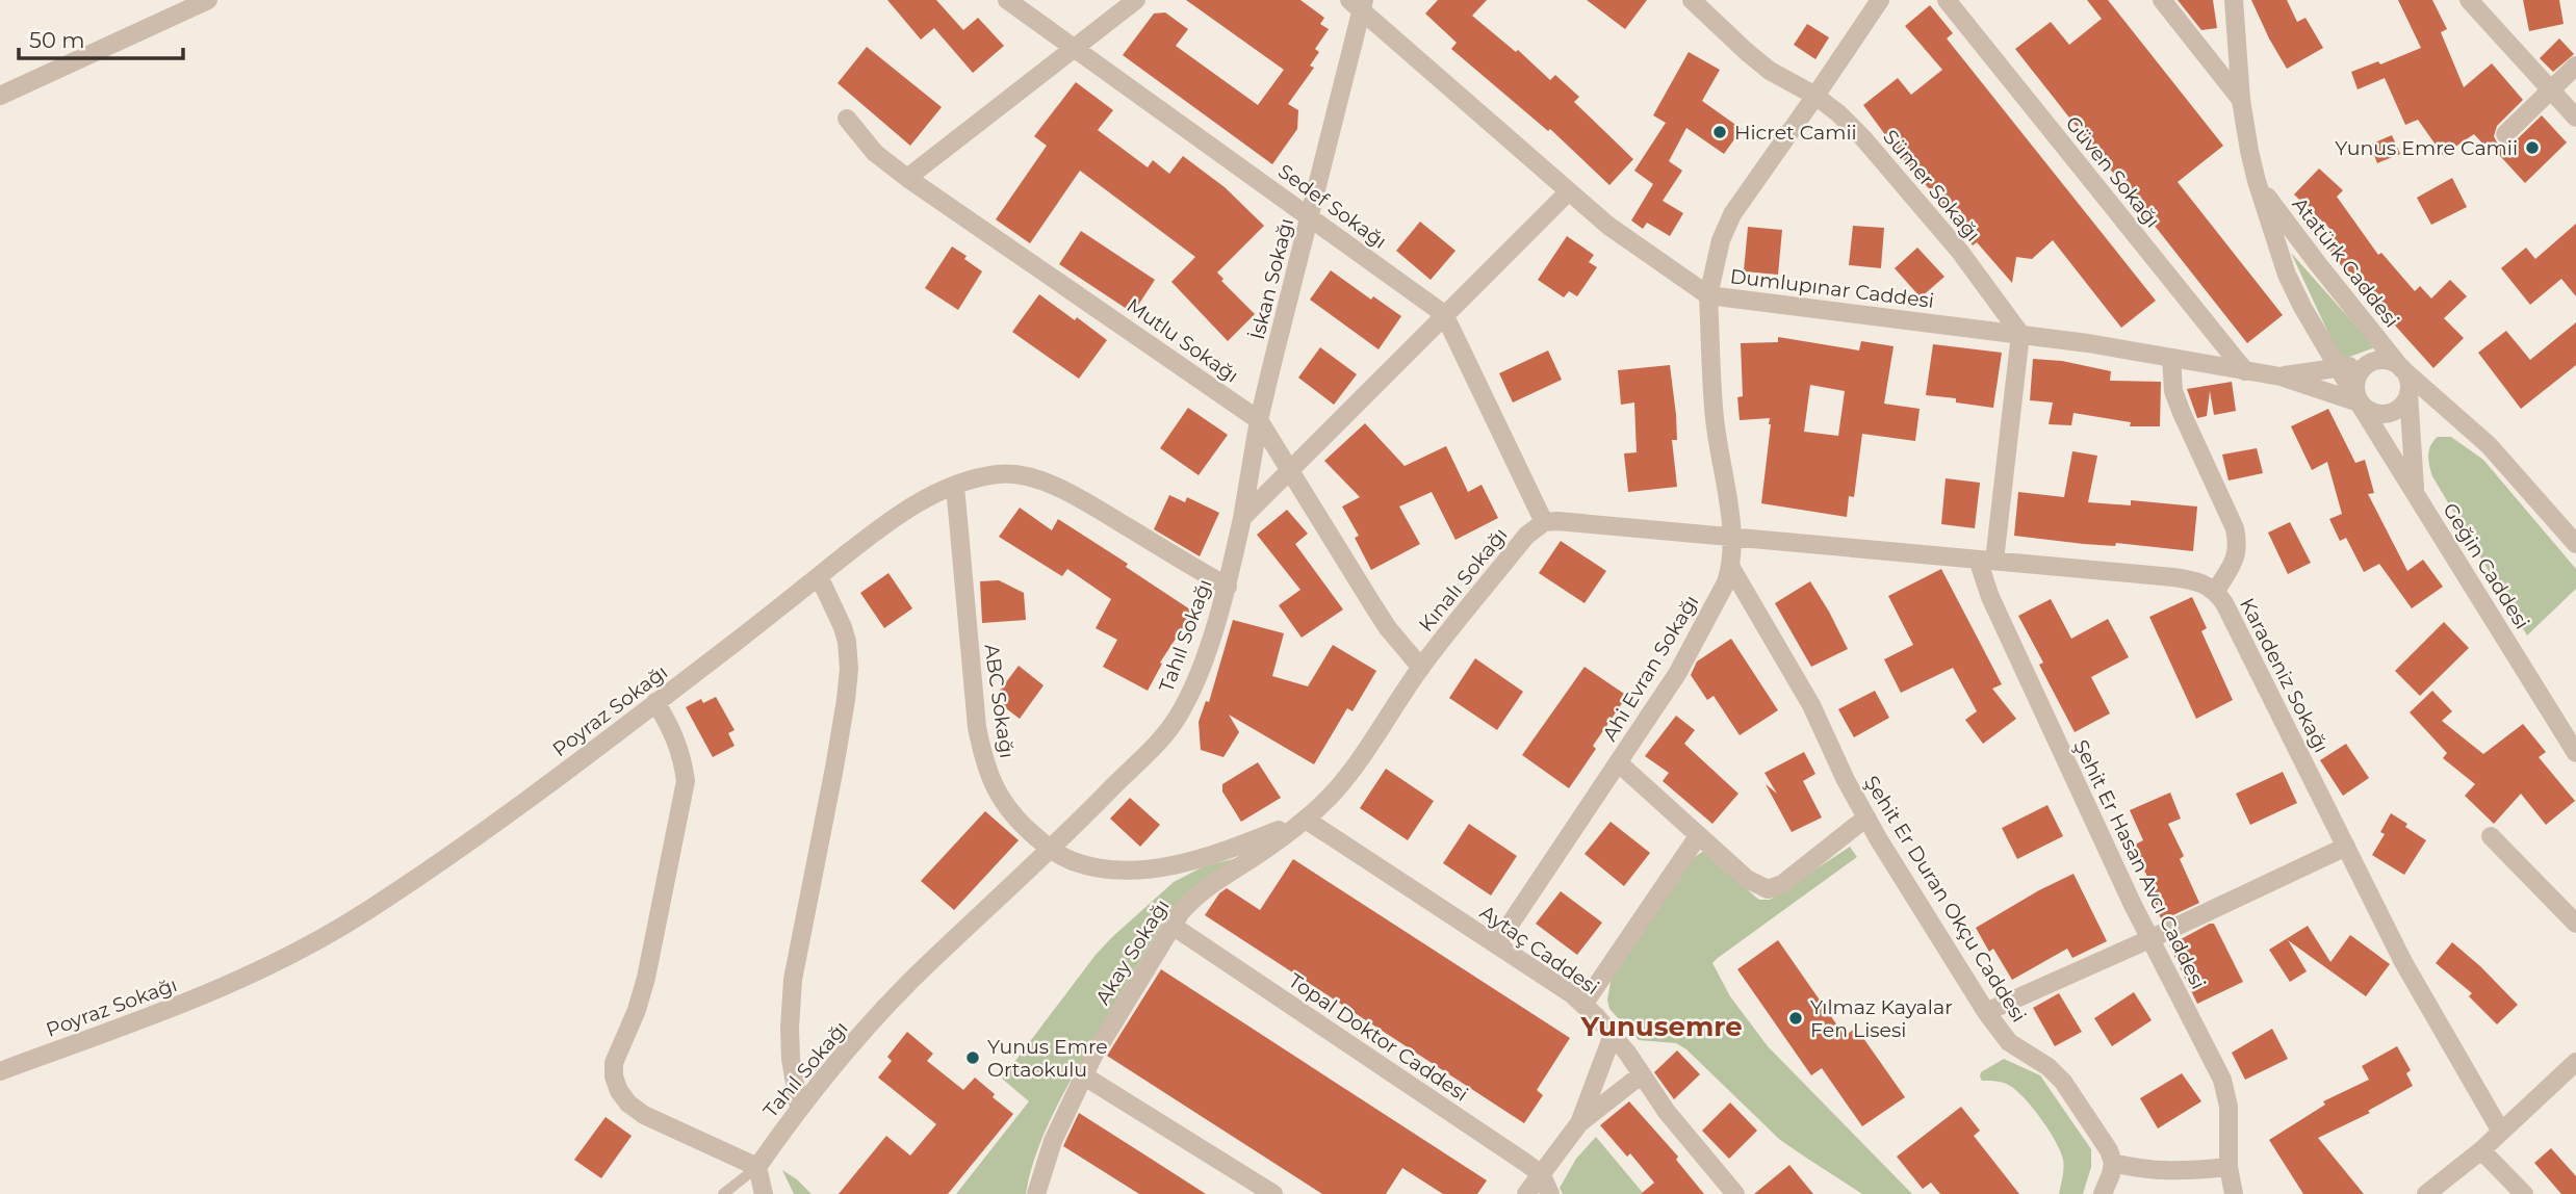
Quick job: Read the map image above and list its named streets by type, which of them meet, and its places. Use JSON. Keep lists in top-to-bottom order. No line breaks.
{"streets":{"street":["Güven Sokağı","Sümer Sokağı","Sedef Sokağı","Atatürk Caddesi","İskan Sokağı","Dumlupınar Caddesi","Mutlu Sokağı","Geğin Caddesi","Kınalı Sokağı","Tahıl Sokağı","Ahi Evran Sokağı","Karadeniz Sokağı","ABC Sokağı","Poyraz Sokağı","Şehit Er Hasan Avcı Caddesi","Şehit Er Duran Okçu Caddesi","Aytaç Caddesi","Akay Sokağı","Topal Doktor Caddesi"]},"crossings":[["Güven Sokağı","Dumlupınar Caddesi"],["Sümer Sokağı","Dumlupınar Caddesi"],["Sümer Sokağı","Ahi Evran Sokağı"],["Sedef Sokağı","İskan Sokağı"],["Sedef Sokağı","Kınalı Sokağı"],["Atatürk Caddesi","Dumlupınar Caddesi"],["Atatürk Caddesi","Geğin Caddesi"],["İskan Sokağı","Dumlupınar Caddesi"],["İskan Sokağı","Mutlu Sokağı"],["İskan Sokağı","Tahıl Sokağı"],["Dumlupınar Caddesi","Geğin Caddesi"],["Dumlupınar Caddesi","Ahi Evran Sokağı"],["Mutlu Sokağı","Kınalı Sokağı"],["Kınalı Sokağı","ABC Sokağı"],["Kınalı Sokağı","Aytaç Caddesi"],["Kınalı Sokağı","Akay Sokağı"],["Tahıl Sokağı","ABC Sokağı"],["Tahıl Sokağı","Poyraz Sokağı"],["Ahi Evran Sokağı","Karadeniz Sokağı"],["Ahi Evran Sokağı","Şehit Er Duran Okçu Caddesi"],["Ahi Evran Sokağı","Aytaç Caddesi"],["Karadeniz Sokağı","Şehit Er Hasan Avcı Caddesi"],["ABC Sokağı","Poyraz Sokağı"],["ABC Sokağı","Aytaç Caddesi"],["ABC Sokağı","Akay Sokağı"],["Aytaç Caddesi","Akay Sokağı"],["Akay Sokağı","Topal Doktor Caddesi"]],"districts":["Yunusemre"],"places":["Hicret Camii","Yunus Emre Camii","Yılmaz Kayalar Fen Lisesi","Yunus Emre Ortaokulu"],"scale_bar":"50 m"}
